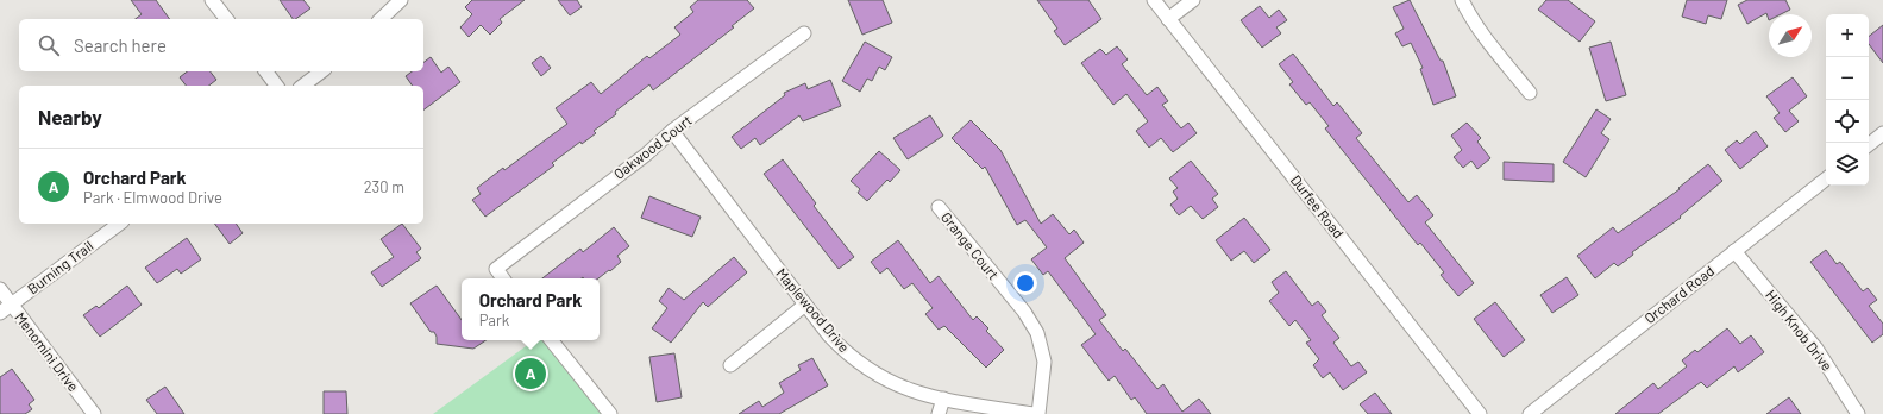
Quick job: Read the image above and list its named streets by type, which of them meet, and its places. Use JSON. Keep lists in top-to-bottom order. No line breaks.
{"streets":{"street":["Oakwood Court","Durfee Road","Grange Court","Burning Trail","Orchard Road","Maplewood Drive","High Knob Drive","Menomini Drive"]},"crossings":[["Oakwood Court","Maplewood Drive"],["Burning Trail","Menomini Drive"],["Orchard Road","High Knob Drive"]],"north":"top right","page":{"map_buttons":["+","−"],"search":"Search here","heading":"Nearby","list":[{"mark":"A","name":"Orchard Park","note":"Park · Elmwood Drive","value":"230 m"}],"popup":["Orchard Park","Park"],"pins":"A"}}
